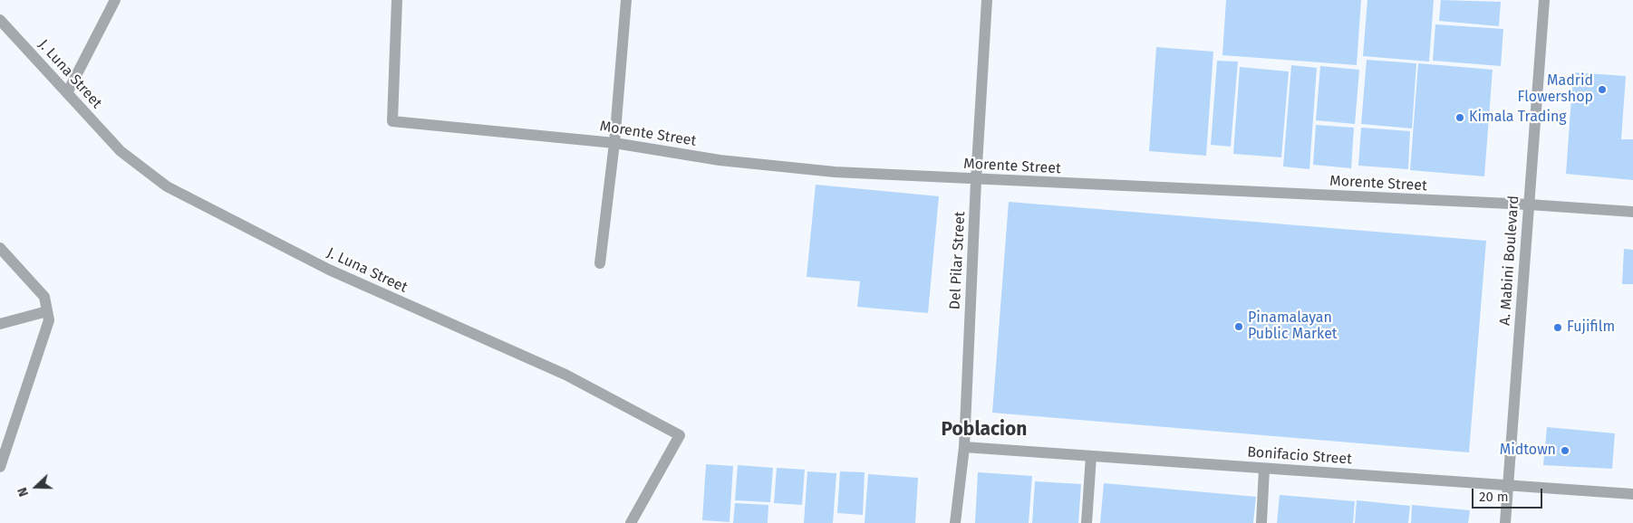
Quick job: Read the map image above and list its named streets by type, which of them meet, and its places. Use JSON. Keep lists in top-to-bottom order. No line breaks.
{"streets":{"street":["J. Luna Street","Morente Street","Del Pilar Street","A. Mabini Boulevard","Bonifacio Street"]},"crossings":[["Morente Street","Del Pilar Street"],["Morente Street","A. Mabini Boulevard"],["Del Pilar Street","Bonifacio Street"],["A. Mabini Boulevard","Bonifacio Street"]],"districts":["Poblacion"],"places":["Madrid Flowershop","Kimala Trading","Pinamalayan Public Market","Fujifilm","Midtown"],"scale_bar":"20 m","north":"left"}
